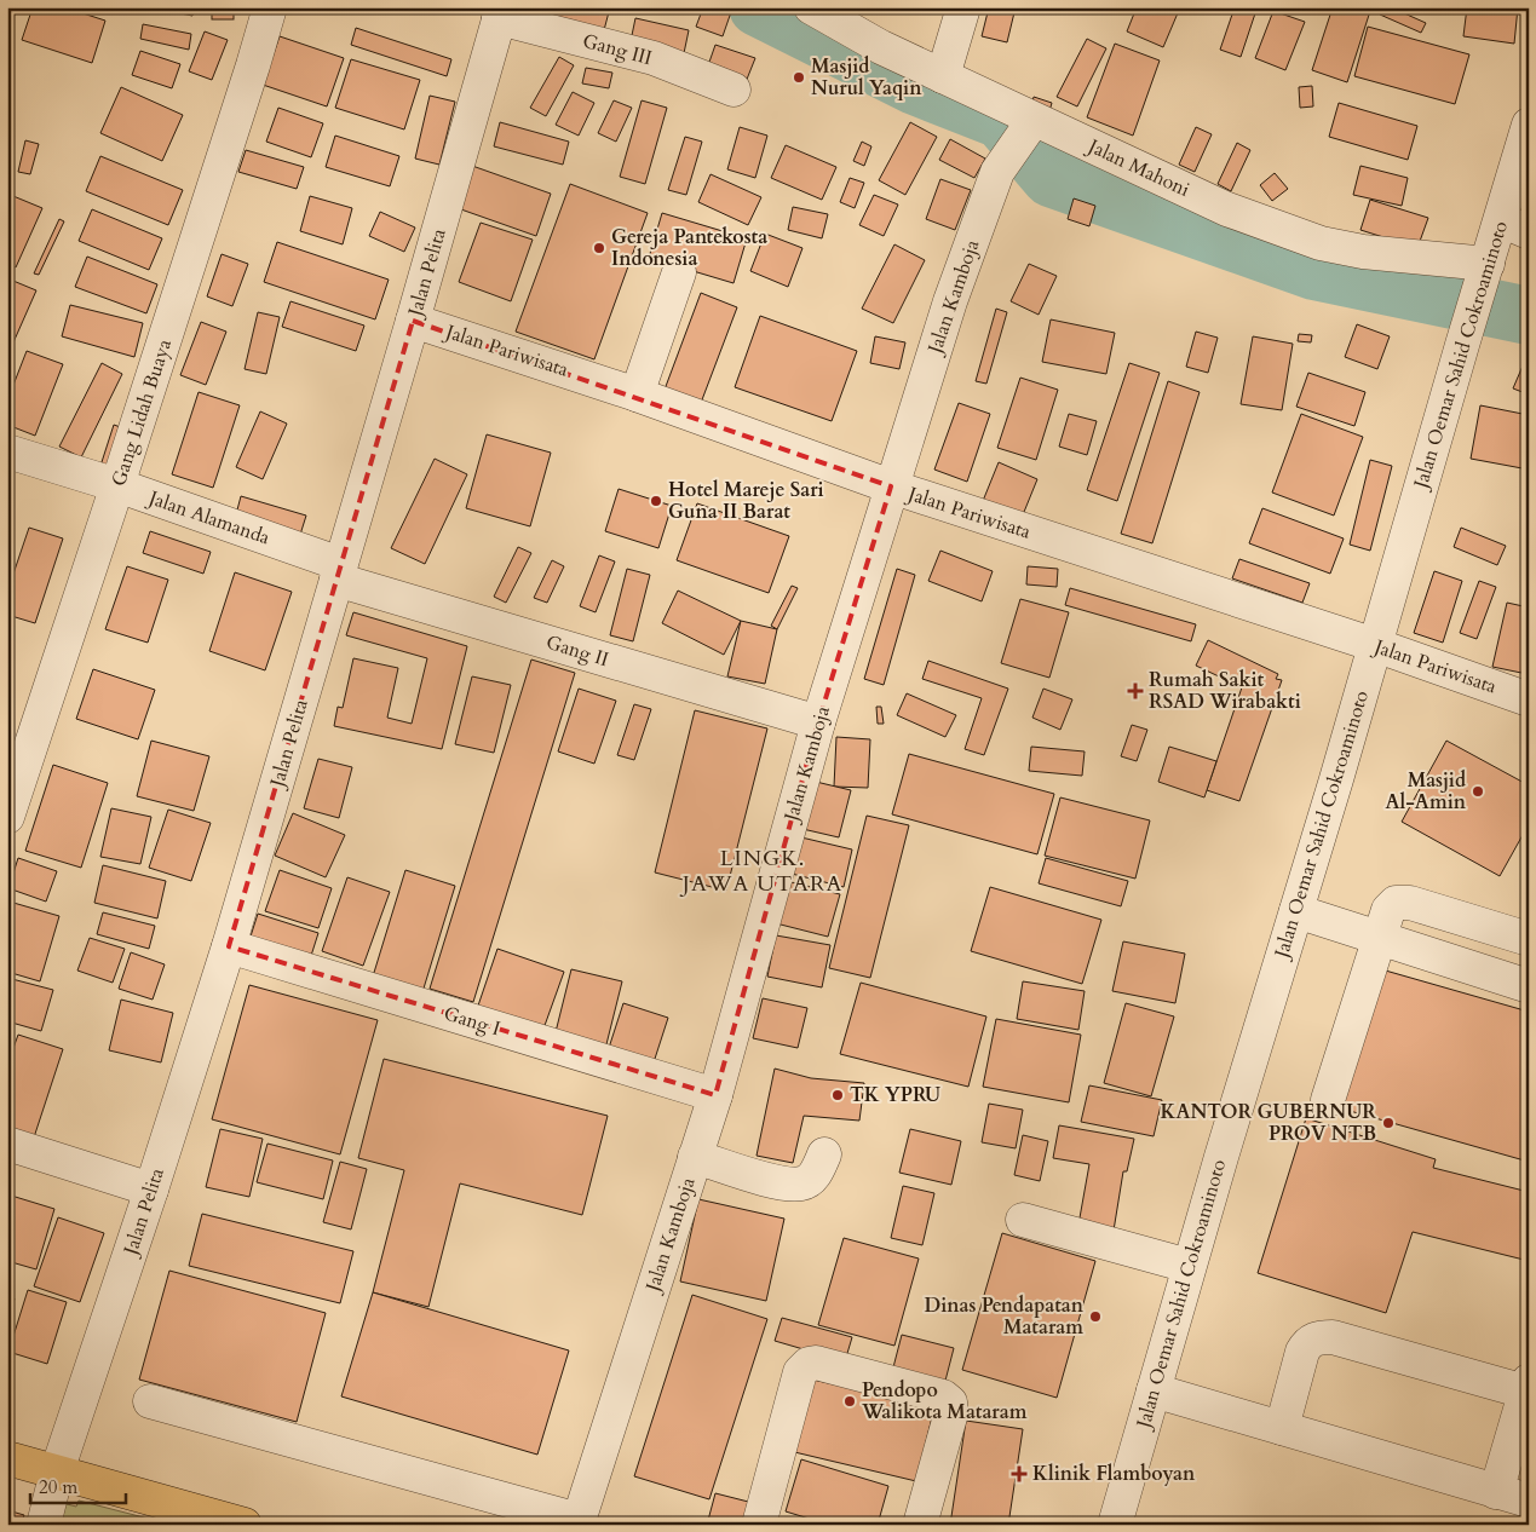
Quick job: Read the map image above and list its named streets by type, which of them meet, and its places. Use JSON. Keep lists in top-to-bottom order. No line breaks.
{"streets":{"street":["Gang III","Jalan Mahoni","Jalan Pelita","Jalan Kamboja","Jalan Pariwisata","Jalan Oemar Sahid Cokroaminoto","Gang Lidah Buaya","Jalan Alamanda","Gang II","Gang I"]},"crossings":[["Gang III","Jalan Pelita"],["Jalan Mahoni","Jalan Kamboja"],["Jalan Mahoni","Jalan Oemar Sahid Cokroaminoto"],["Jalan Pelita","Jalan Pariwisata"],["Jalan Pelita","Jalan Alamanda"],["Jalan Pelita","Gang II"],["Jalan Pelita","Gang I"],["Jalan Kamboja","Jalan Pariwisata"],["Jalan Kamboja","Gang II"],["Jalan Kamboja","Gang I"],["Jalan Pariwisata","Jalan Oemar Sahid Cokroaminoto"],["Gang Lidah Buaya","Jalan Alamanda"],["Jalan Alamanda","Gang II"]],"districts":["LINGK. JAWA UTARA"],"places":{"other":["Masjid Nurul Yaqin","Gereja Pantekosta Indonesia","Hotel Mareje Sari Guna II Barat","Masjid Al-Amin","TK YPRU","KANTOR GUBERNUR PROV NTB","Dinas Pendapatan Mataram","Pendopo Walikota Mataram"],"health":["Rumah Sakit RSAD Wirabakti","Klinik Flamboyan"]},"scale_bar":"20 m"}
